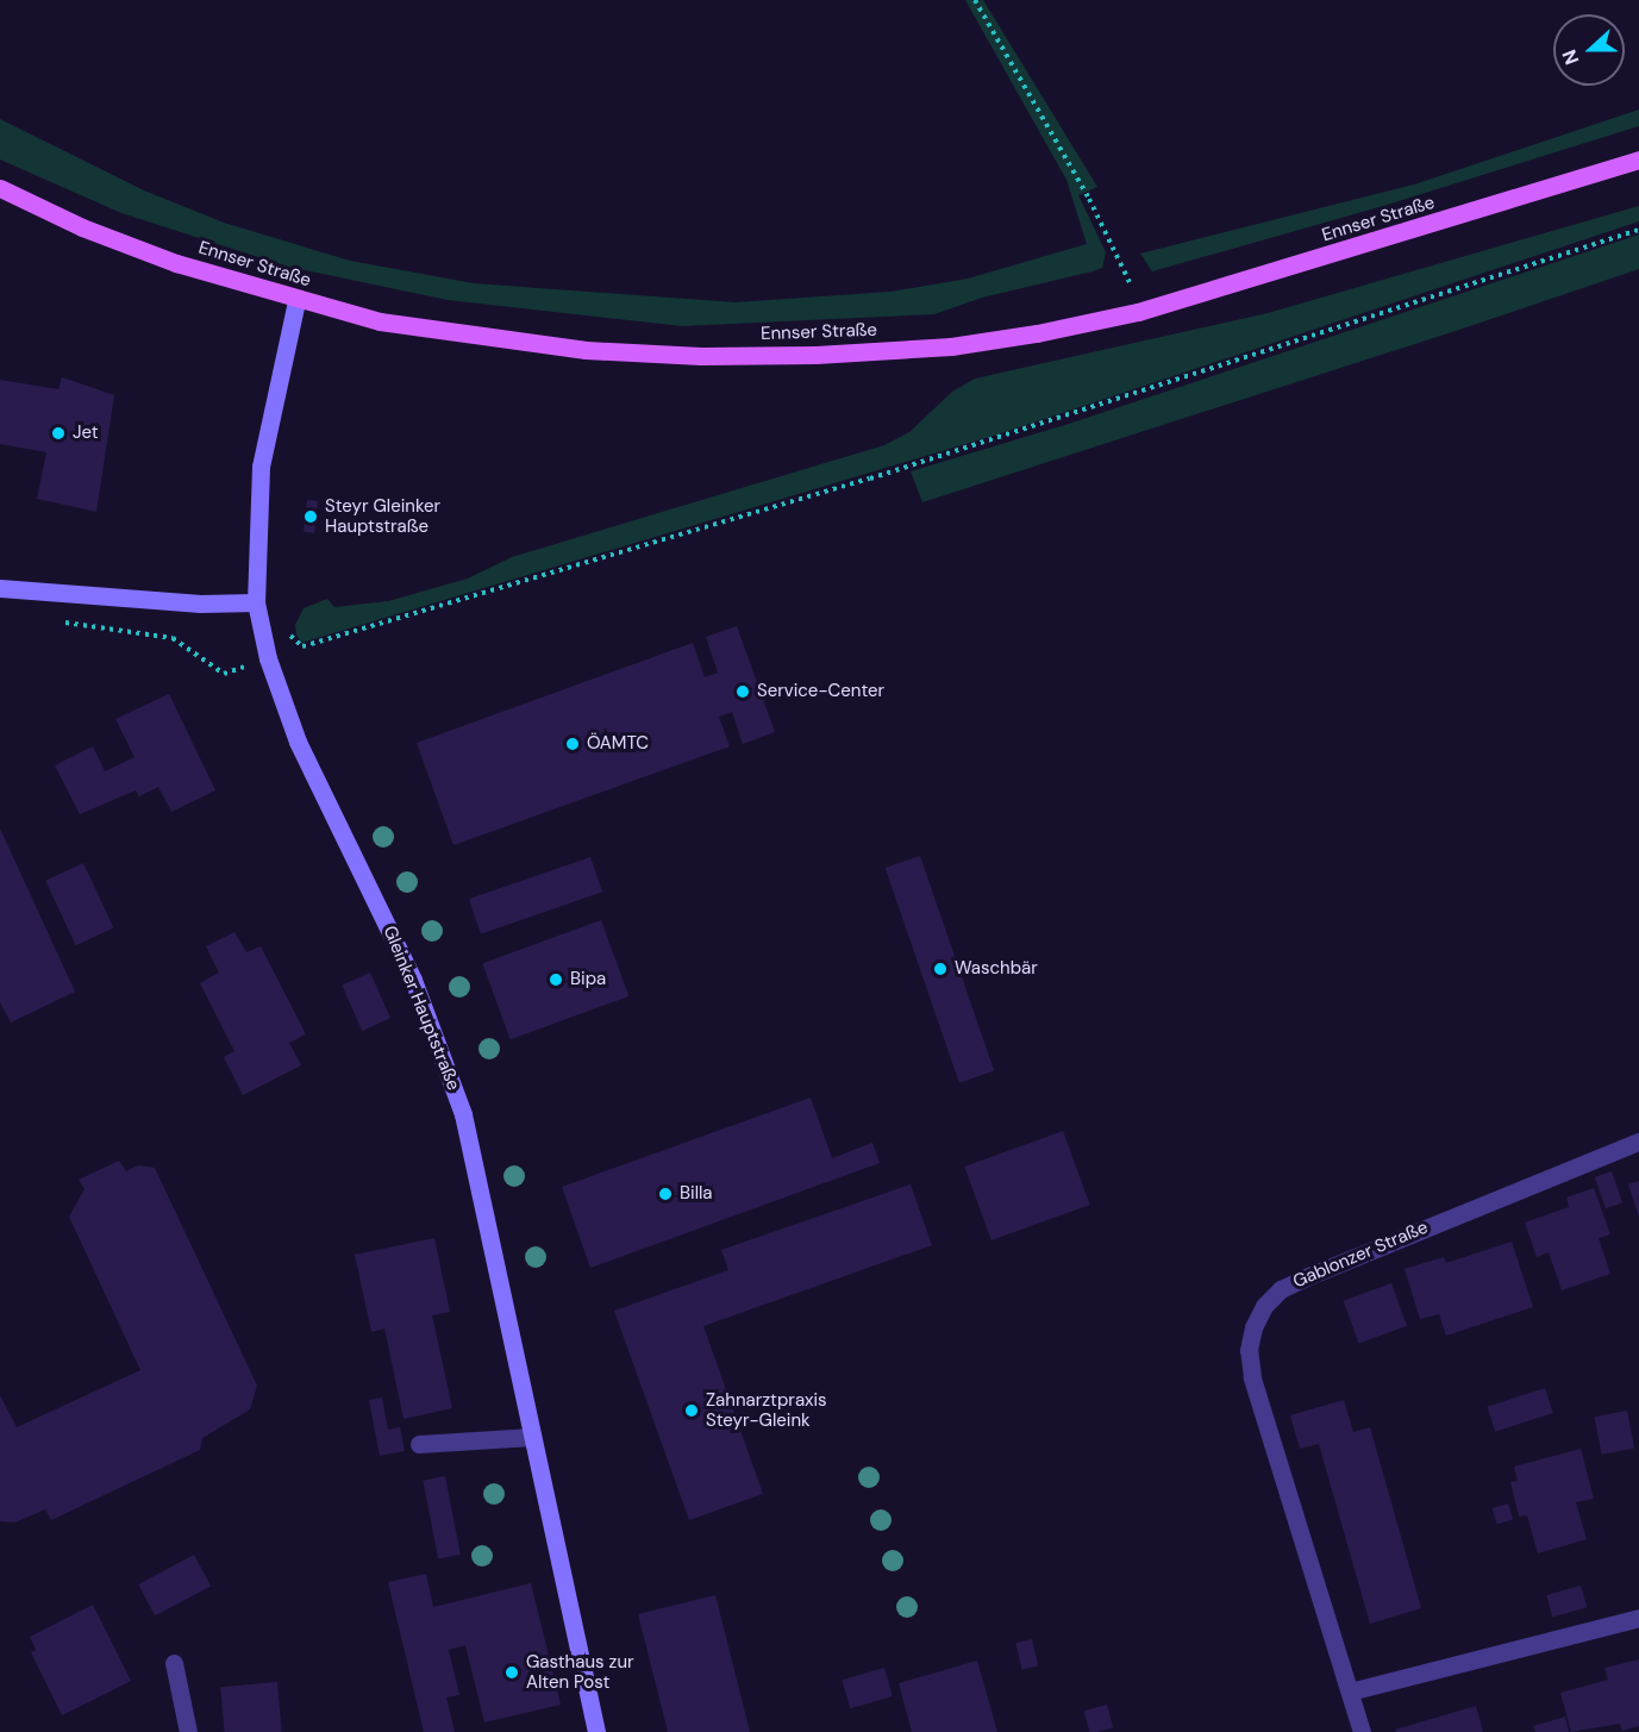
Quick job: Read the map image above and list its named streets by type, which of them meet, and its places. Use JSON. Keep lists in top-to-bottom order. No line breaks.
{"streets":{"main road":["Ennser Straße"],"street":["Gleinker Hauptstraße","Gablonzer Straße"]},"crossings":[["Ennser Straße","Gleinker Hauptstraße"]],"places":["Jet","Steyr Gleinker Hauptstraße","Service-Center","ÖAMTC","Waschbär","Bipa","Billa","Zahnarztpraxis Steyr-Gleink","Gasthaus zur Alten Post"],"north":"left"}
